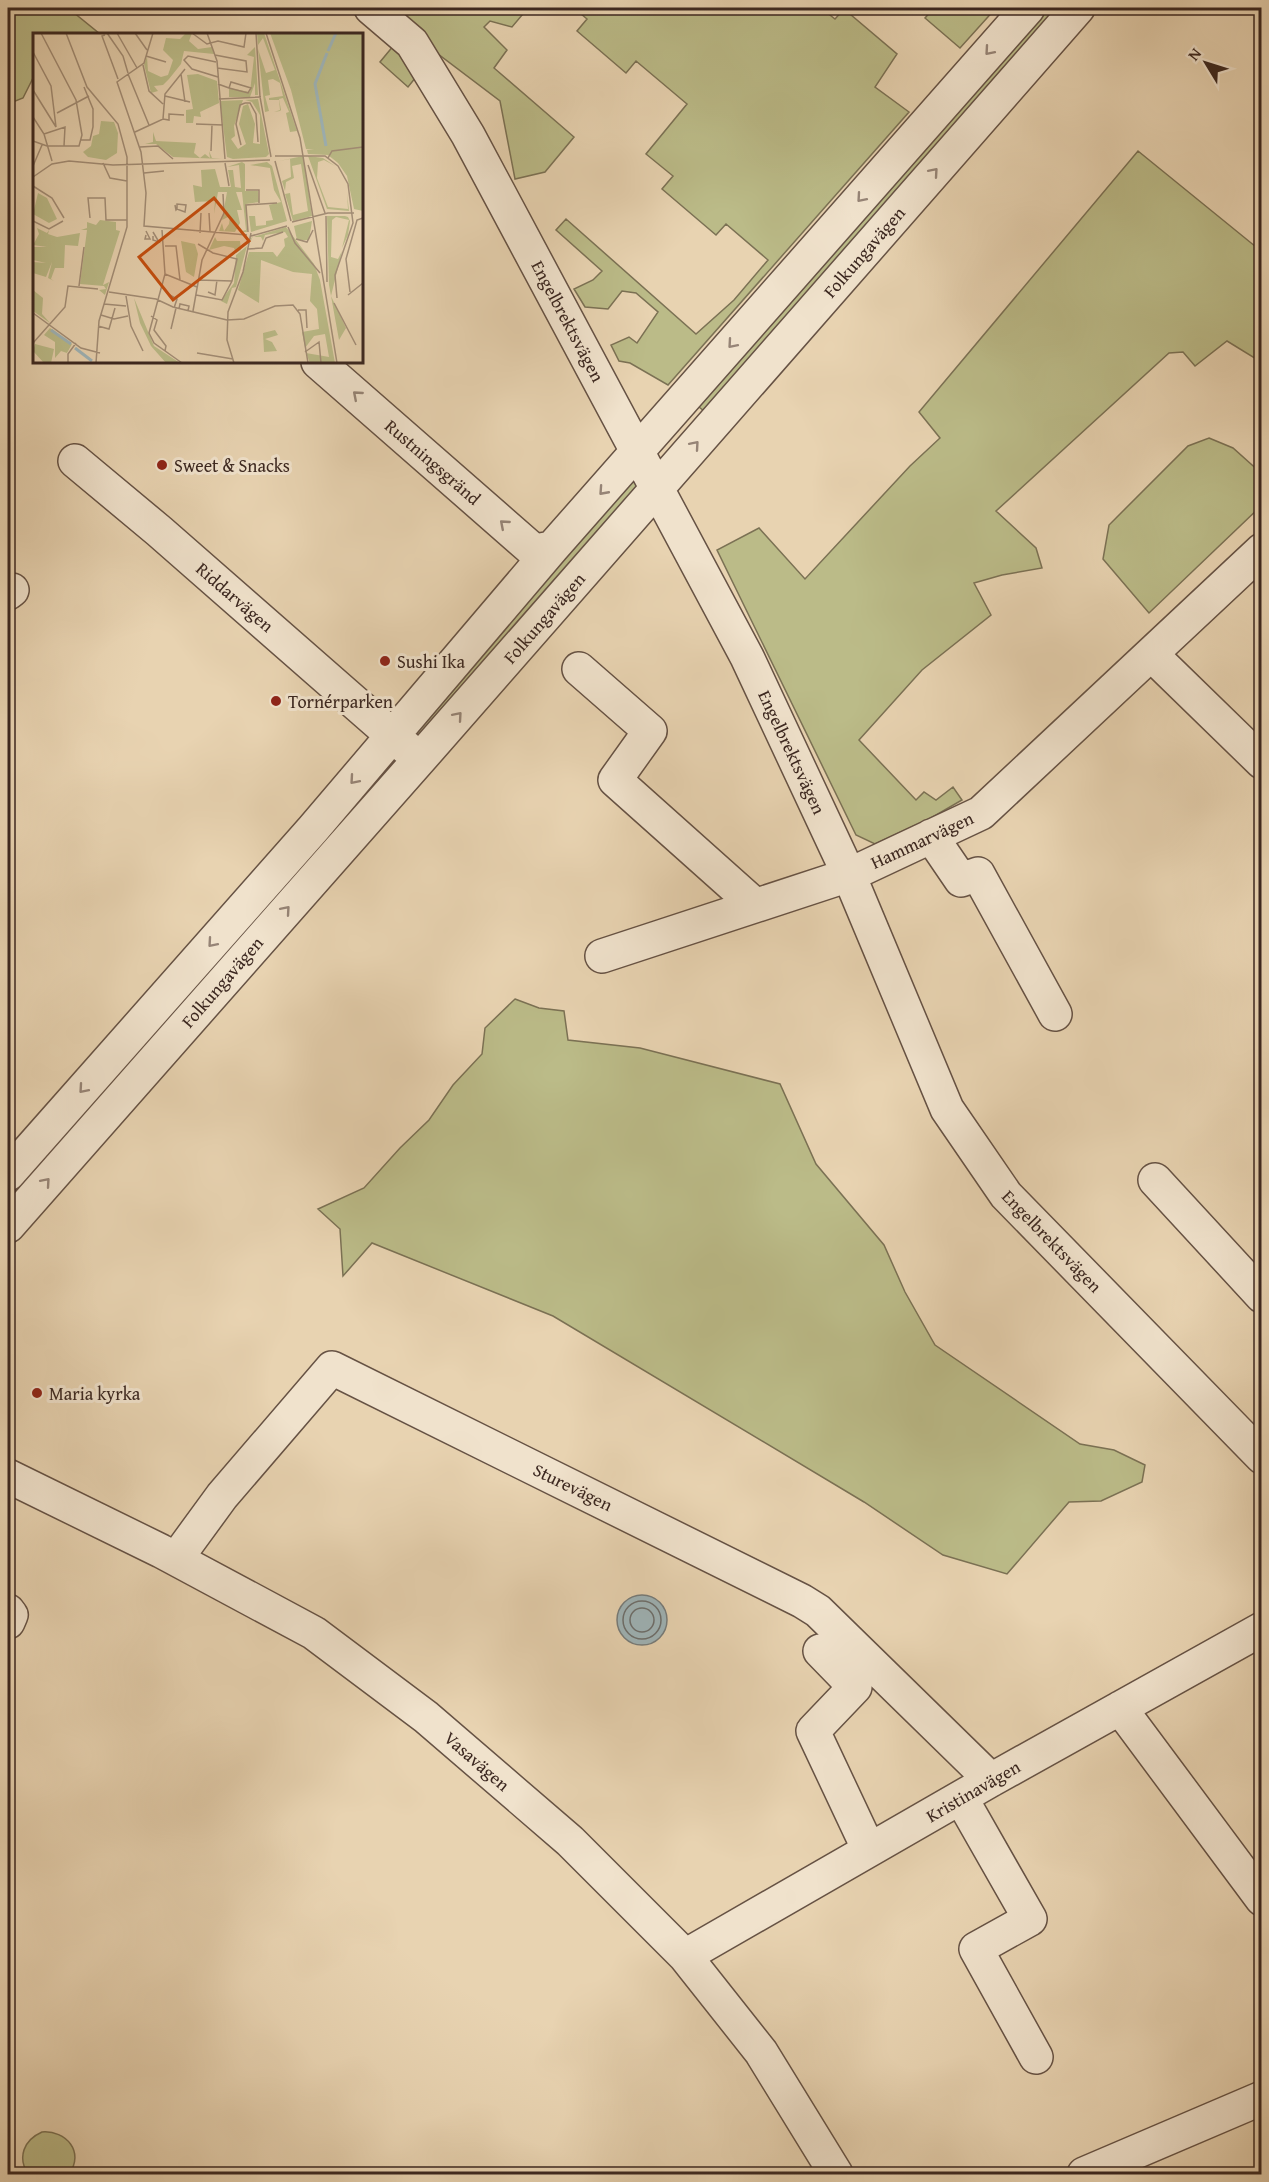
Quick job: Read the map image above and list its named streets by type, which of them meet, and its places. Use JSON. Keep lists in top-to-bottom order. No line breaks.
{"streets":{"street":["Folkungavägen","Engelbrektsvägen","Rustningsgränd","Riddarvägen","Hammarvägen","Sturevägen","Vasavägen","Kristinavägen"]},"crossings":[["Folkungavägen","Engelbrektsvägen"],["Folkungavägen","Rustningsgränd"],["Folkungavägen","Riddarvägen"],["Engelbrektsvägen","Hammarvägen"],["Sturevägen","Vasavägen"],["Sturevägen","Kristinavägen"],["Vasavägen","Kristinavägen"]],"one_way":["Rustningsgränd"],"places":["Sweet & Snacks","Sushi Ika","Tornérparken","Maria kyrka"],"north":"top left"}
